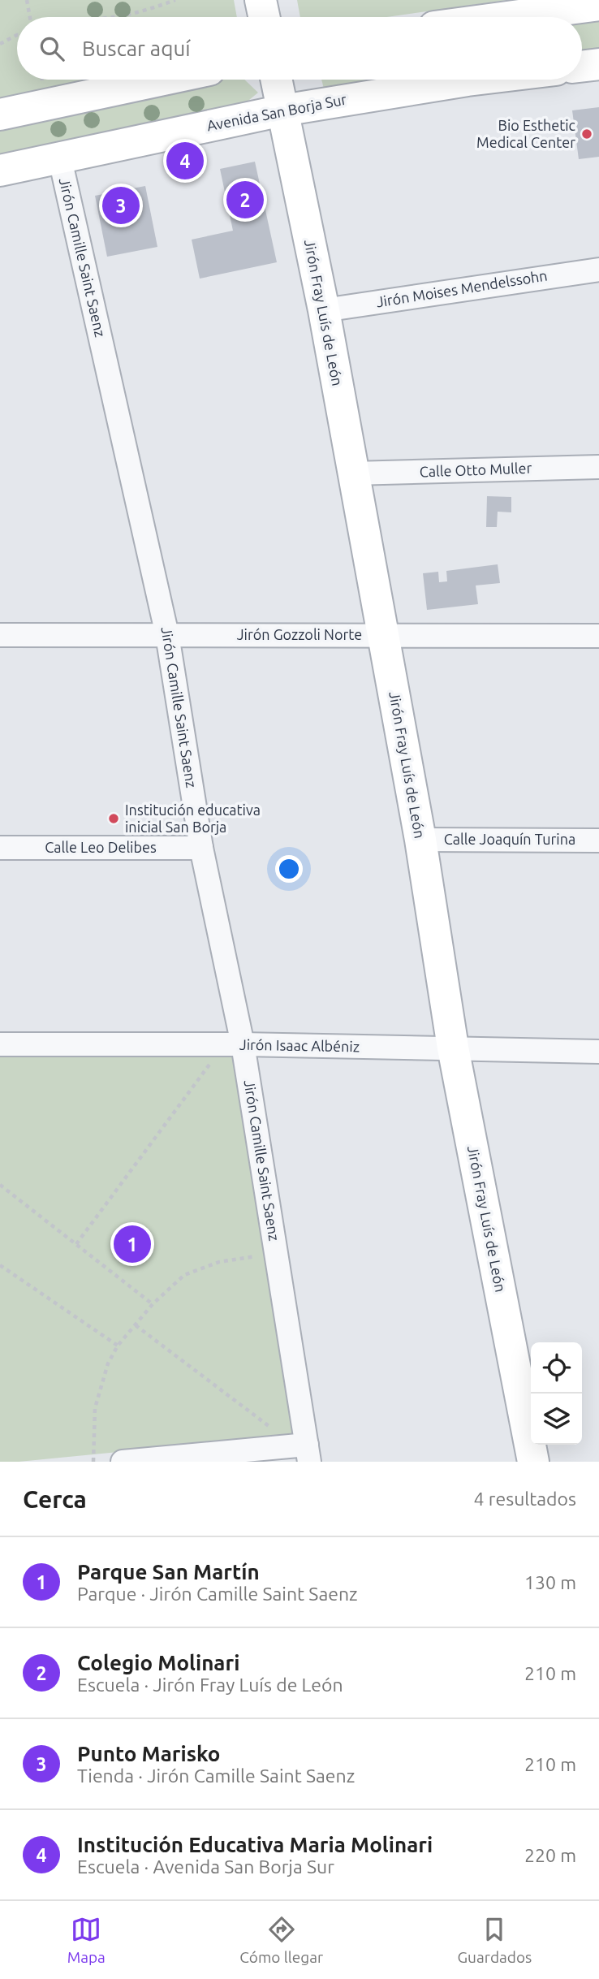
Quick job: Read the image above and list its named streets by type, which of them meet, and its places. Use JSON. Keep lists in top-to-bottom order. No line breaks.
{"streets":{"street":["Avenida San Borja Sur","Jirón Camille Saint Saenz","Jirón Moises Mendelssohn","Jirón Fray Luís de León","Calle Otto Muller","Jirón Gozzoli Norte","Calle Joaquín Turina","Calle Leo Delibes","Jirón Isaac Albéniz"]},"crossings":[["Avenida San Borja Sur","Jirón Camille Saint Saenz"],["Avenida San Borja Sur","Jirón Fray Luís de León"],["Jirón Camille Saint Saenz","Jirón Gozzoli Norte"],["Jirón Camille Saint Saenz","Calle Leo Delibes"],["Jirón Camille Saint Saenz","Jirón Isaac Albéniz"],["Jirón Moises Mendelssohn","Jirón Fray Luís de León"],["Jirón Fray Luís de León","Calle Otto Muller"],["Jirón Fray Luís de León","Jirón Gozzoli Norte"],["Jirón Fray Luís de León","Calle Joaquín Turina"],["Jirón Fray Luís de León","Jirón Isaac Albéniz"]],"places":["Bio Esthetic Medical Center","Institución educativa inicial San Borja"],"page":{"search":"Buscar aquí","pins":["4","2","3","1"],"heading":["Cerca","4 resultados"],"list":[{"mark":"1","name":"Parque San Martín","note":"Parque · Jirón Camille Saint Saenz","value":"130 m"},{"mark":"2","name":"Colegio Molinari","note":"Escuela · Jirón Fray Luís de León","value":"210 m"},{"mark":"3","name":"Punto Marisko","note":"Tienda · Jirón Camille Saint Saenz","value":"210 m"},{"mark":"4","name":"Institución Educativa Maria Molinari","note":"Escuela · Avenida San Borja Sur","value":"220 m"}],"nav":["Mapa","Cómo llegar","Guardados"]}}
